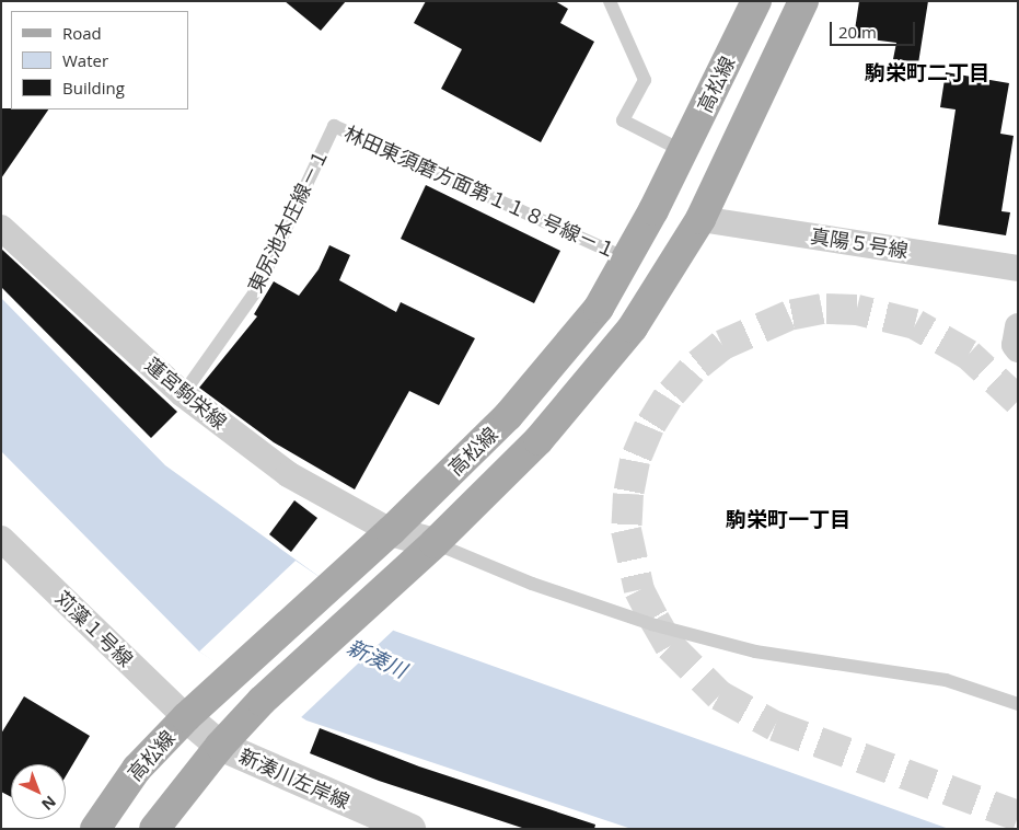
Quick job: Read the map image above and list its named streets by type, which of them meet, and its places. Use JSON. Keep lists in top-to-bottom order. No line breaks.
{"streets":{"main road":["高松線"],"street":["真陽５号線","蓮宮駒栄線","苅藻１号線","新湊川左岸線"],"lane":["林田東須磨方面第１１８号線－１","東尻池本庄線－１"]},"crossings":[["高松線","林田東須磨方面第１１８号線－１"],["高松線","真陽５号線"],["高松線","蓮宮駒栄線"],["高松線","苅藻１号線"],["高松線","新湊川左岸線"],["林田東須磨方面第１１８号線－１","東尻池本庄線－１"],["東尻池本庄線－１","蓮宮駒栄線"],["苅藻１号線","新湊川左岸線"]],"districts":["駒栄町二丁目","駒栄町一丁目"],"water":["新湊川"],"legend":["Road","Water","Building"],"scale_bar":"20 m","north":"bottom right"}
